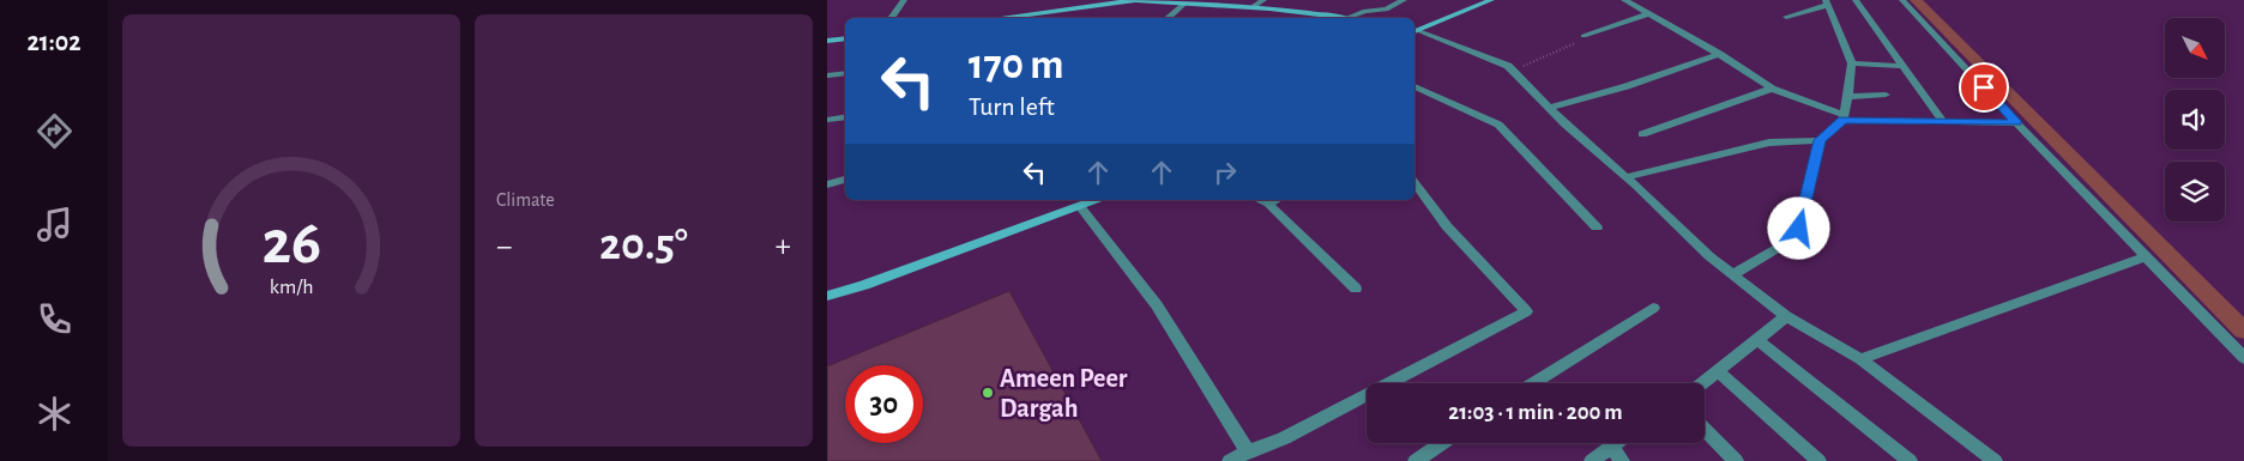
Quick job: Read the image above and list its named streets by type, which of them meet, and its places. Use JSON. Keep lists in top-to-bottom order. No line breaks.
{"places":["Ameen Peer Dargah"],"north":"bottom right","page":{"tabs":"21:02","tile":"Climate","turn":["170 m","Turn left"],"heat":["−","20.5°","+"],"limit":"30","trip":"21:03 · 1 min · 200 m","gauge":["26","km/h"]}}
